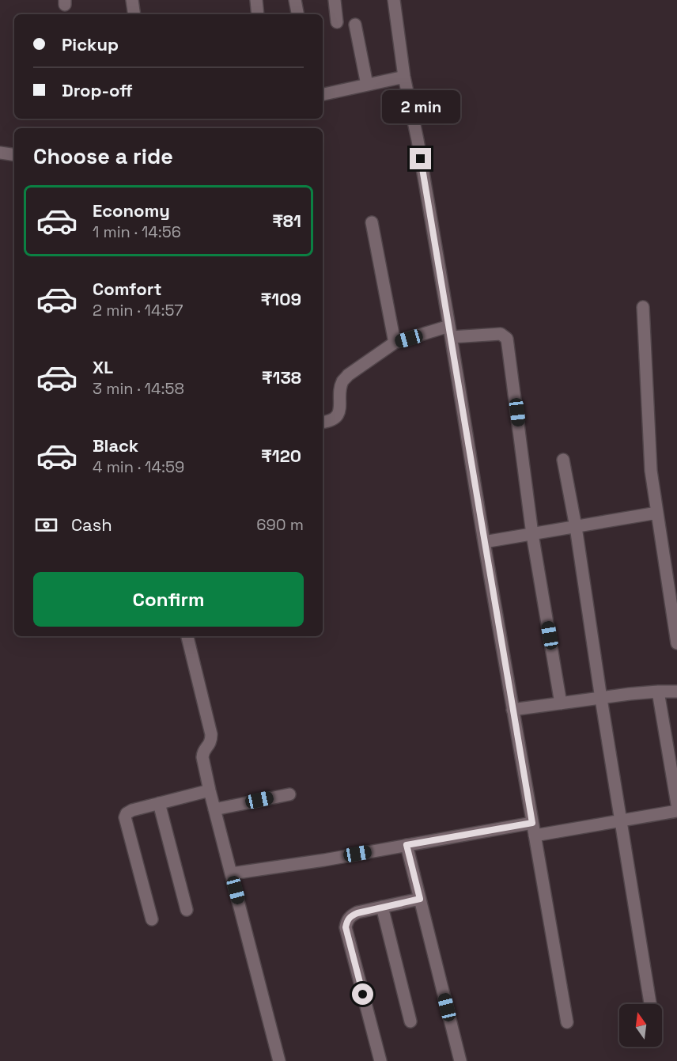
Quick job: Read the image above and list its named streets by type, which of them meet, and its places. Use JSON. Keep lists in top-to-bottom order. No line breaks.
{"north":"top","page":{"banner":["Pickup","Drop-off"],"bubble":"2 min","heading":"Choose a ride","list":[{"name":"Economy","note":"1 min · 14:56","value":"₹81"},{"name":"Comfort","note":"2 min · 14:57","value":"₹109"},{"name":"XL","note":"3 min · 14:58","value":"₹138"},{"name":"Black","note":"4 min · 14:59","value":"₹120"}],"pay":["Cash","690 m"],"buttons":"Confirm"}}
